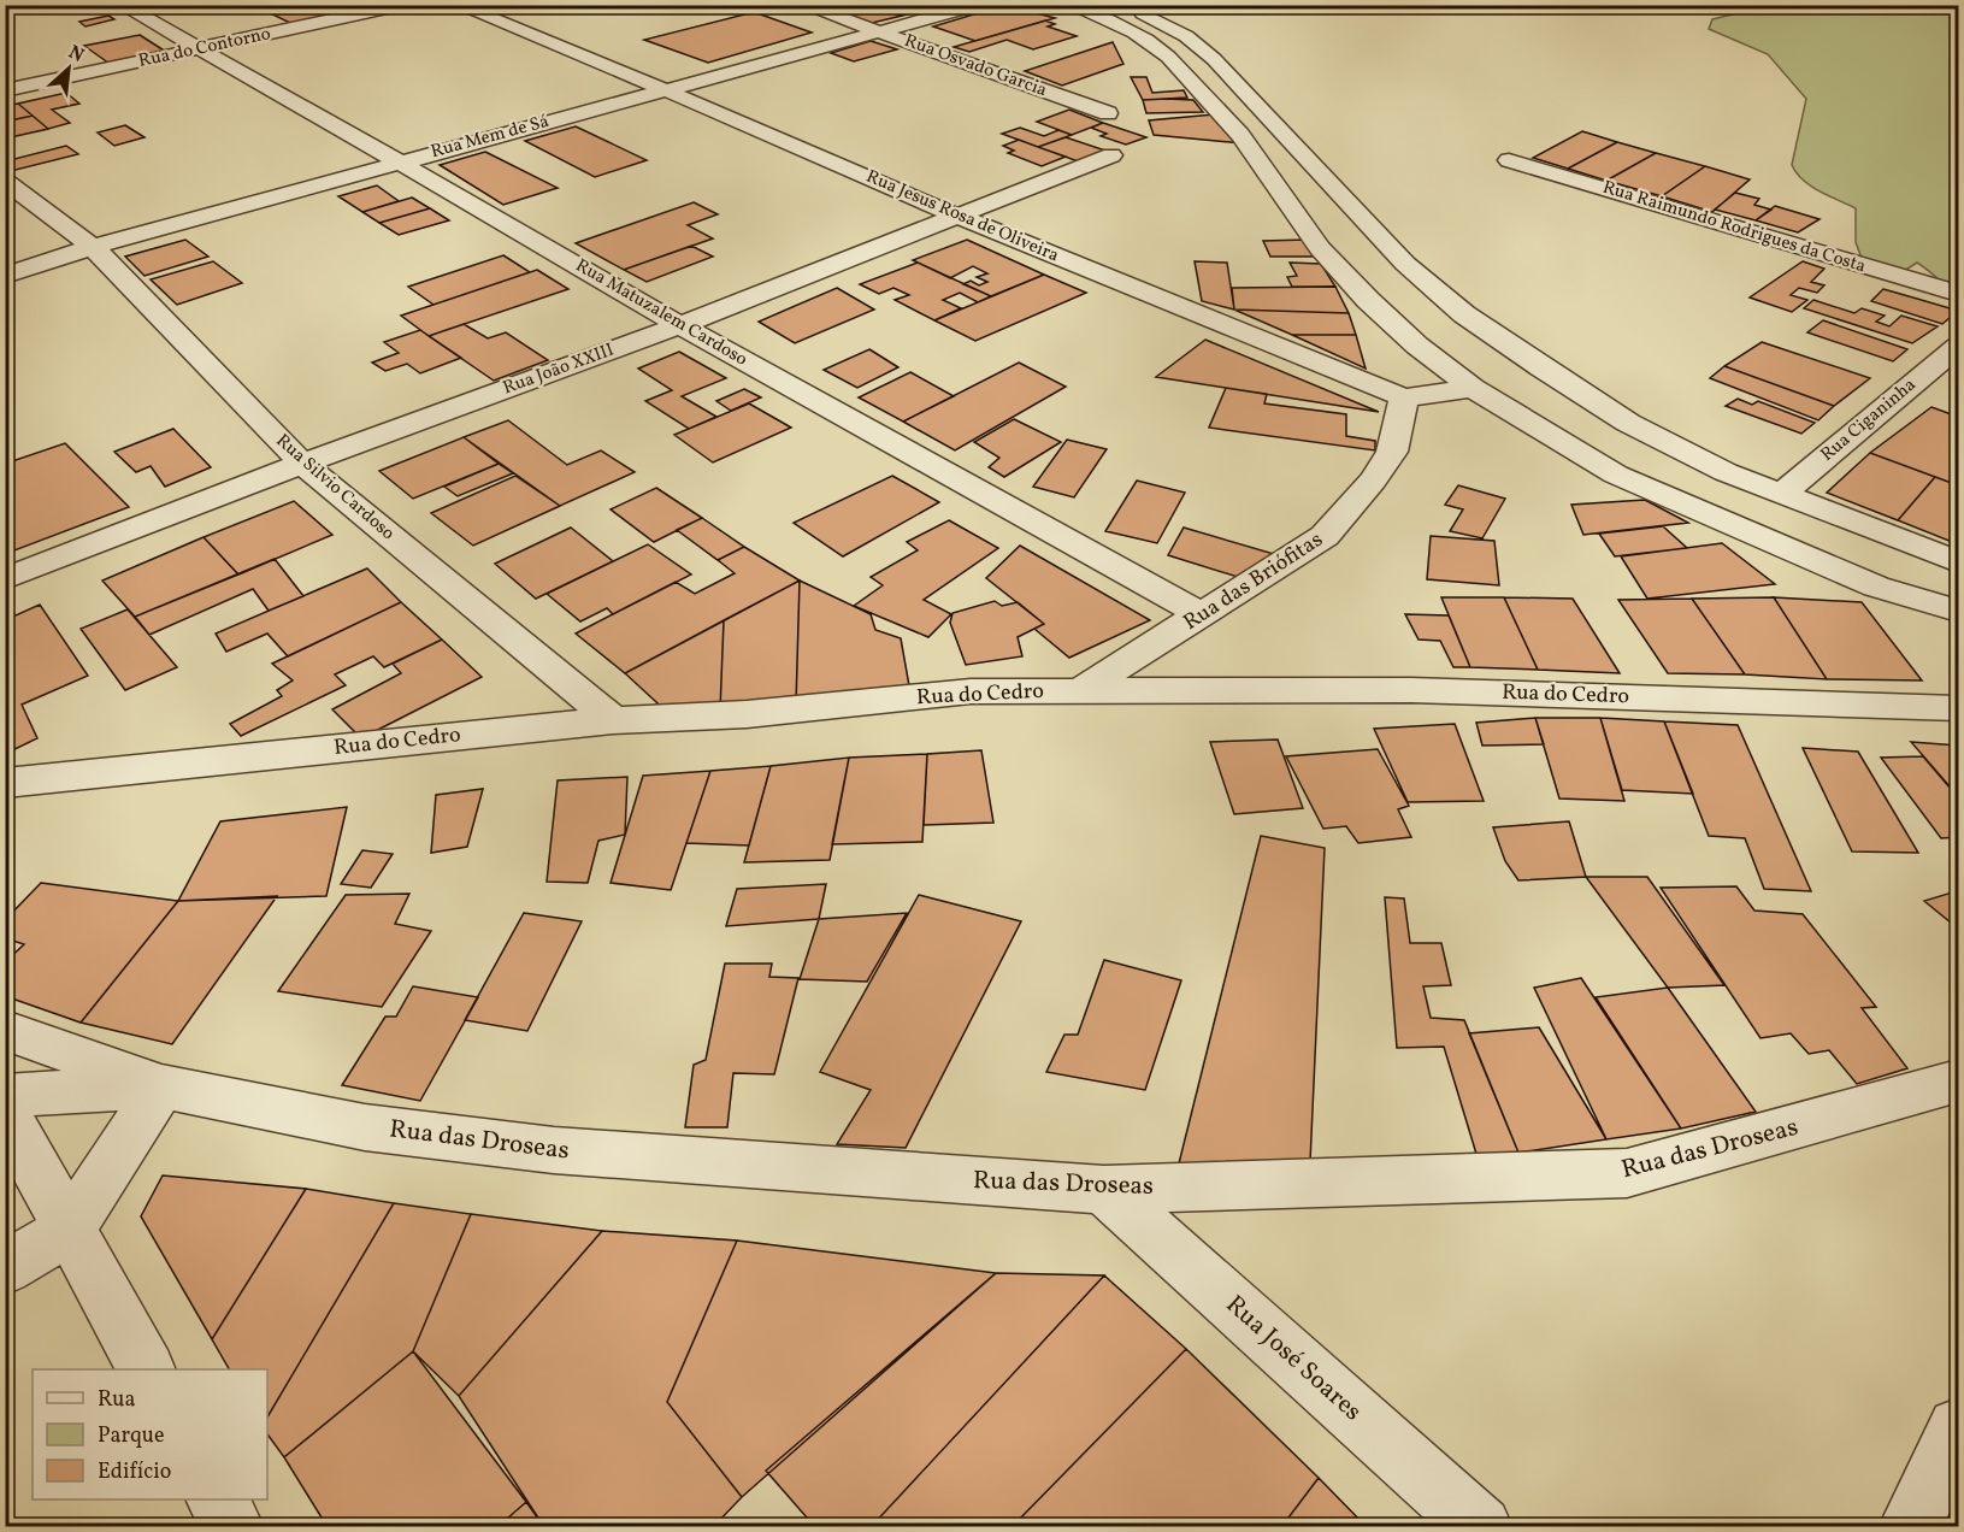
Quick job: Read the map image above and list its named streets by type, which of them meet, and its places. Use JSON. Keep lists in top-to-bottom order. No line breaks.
{"streets":{"street":["Rua do Contorno","Rua Osvado Garcia","Rua Mem de Sá","Rua Jesus Rosa de Oliveira","Rua Raimundo Rodrigues da Costa","Rua Matuzalem Cardoso","Rua João XXIII","Rua Ciganinha","Rua Silvio Cardoso","Rua das Briófitas","Rua do Cedro","Rua das Droseas","Rua José Soares"]},"crossings":[["Rua do Contorno","Rua Matuzalem Cardoso"],["Rua Osvado Garcia","Rua Mem de Sá"],["Rua Mem de Sá","Rua Jesus Rosa de Oliveira"],["Rua Mem de Sá","Rua Matuzalem Cardoso"],["Rua Mem de Sá","Rua Silvio Cardoso"],["Rua Jesus Rosa de Oliveira","Rua João XXIII"],["Rua Jesus Rosa de Oliveira","Rua das Briófitas"],["Rua Matuzalem Cardoso","Rua João XXIII"],["Rua Matuzalem Cardoso","Rua das Briófitas"],["Rua João XXIII","Rua Silvio Cardoso"],["Rua Silvio Cardoso","Rua do Cedro"],["Rua das Briófitas","Rua do Cedro"],["Rua das Droseas","Rua José Soares"]],"legend":["Rua","Parque","Edifício"],"north":"top right"}
